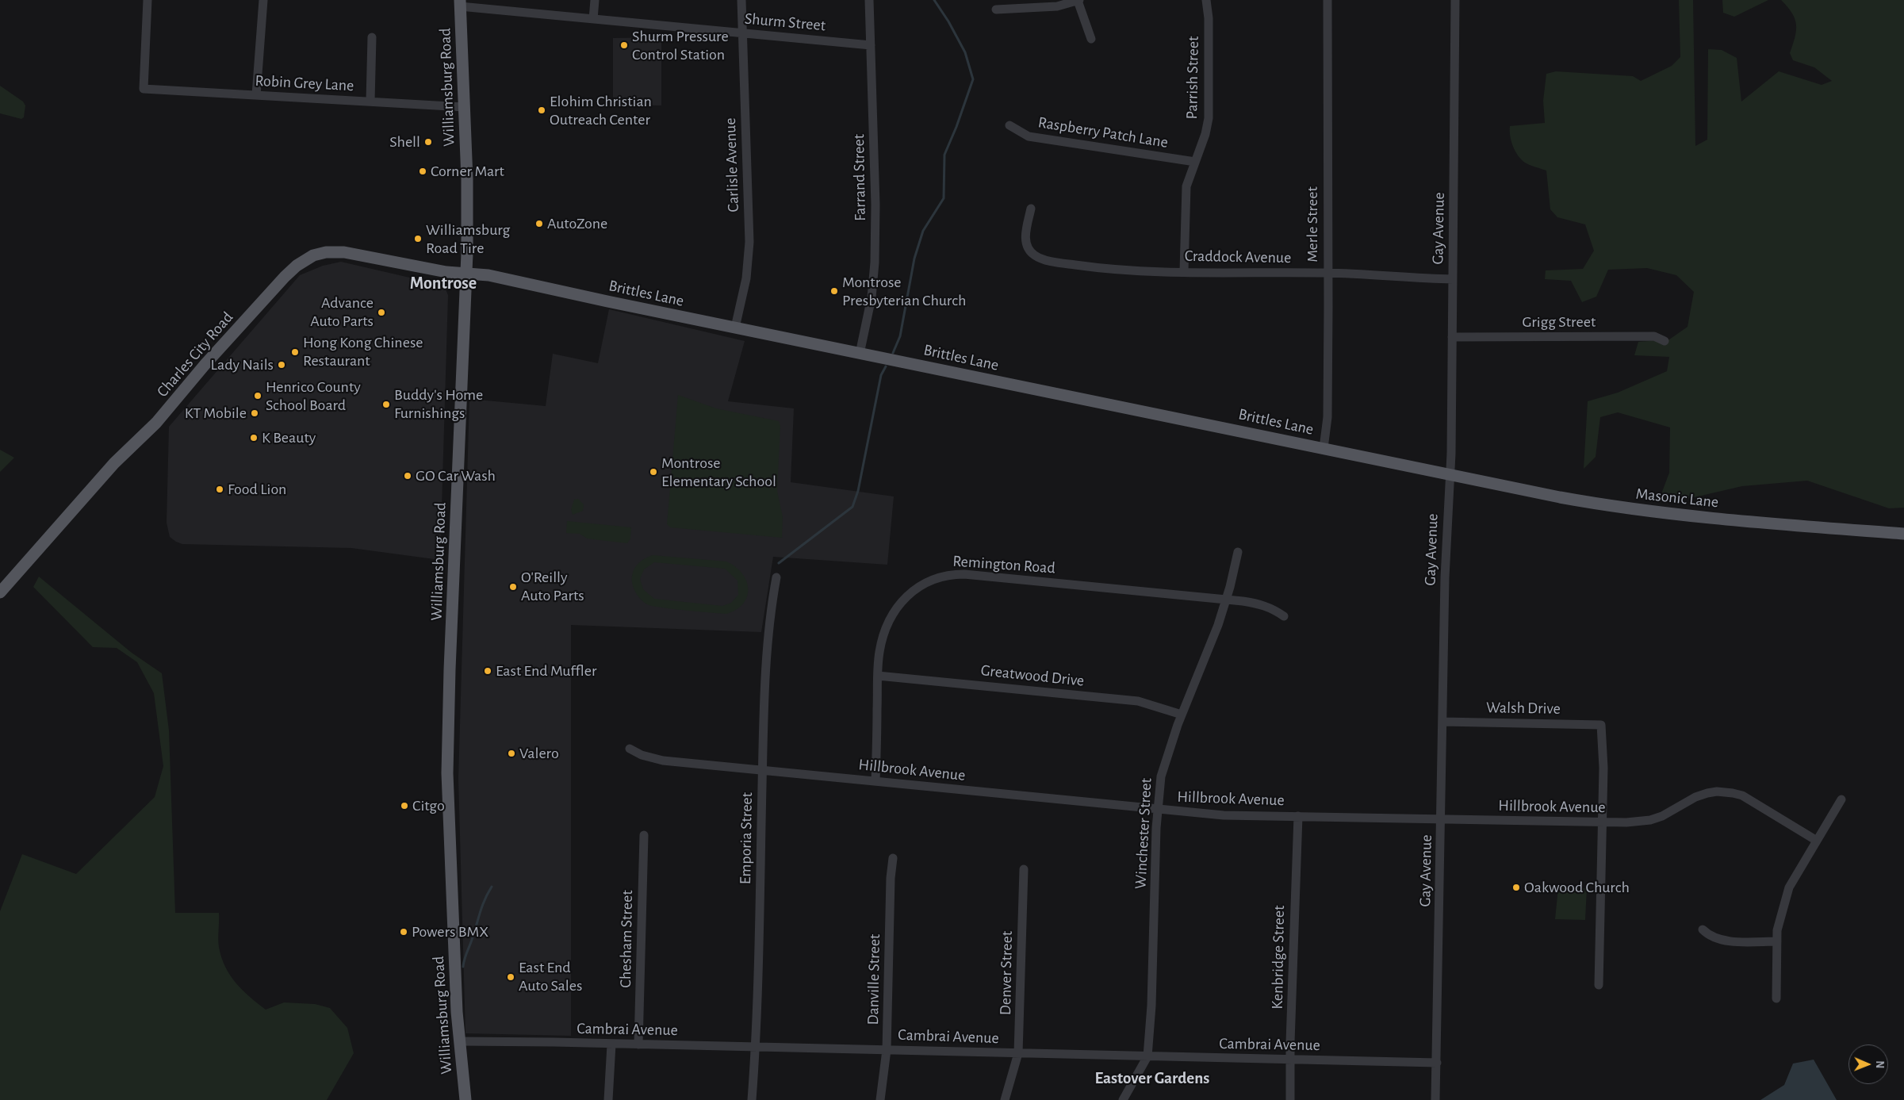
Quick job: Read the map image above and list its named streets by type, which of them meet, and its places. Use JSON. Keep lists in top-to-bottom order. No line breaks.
{"streets":{"main road":["Williamsburg Road","Brittles Lane","Charles City Road","Masonic Lane"],"street":["Shurm Street","Parrish Street","Robin Grey Lane","Raspberry Patch Lane","Carlisle Avenue","Farrand Street","Merle Street","Gay Avenue","Craddock Avenue","Grigg Street","Remington Road","Greatwood Drive","Walsh Drive","Hillbrook Avenue","Winchester Street","Emporia Street","Chesham Street","Kenbridge Street","Denver Street","Danville Street","Cambrai Avenue"]},"crossings":[["Shurm Street","Williamsburg Road"],["Shurm Street","Carlisle Avenue"],["Shurm Street","Farrand Street"],["Parrish Street","Raspberry Patch Lane"],["Parrish Street","Craddock Avenue"],["Robin Grey Lane","Williamsburg Road"],["Williamsburg Road","Brittles Lane"],["Williamsburg Road","Charles City Road"],["Williamsburg Road","Cambrai Avenue"],["Carlisle Avenue","Brittles Lane"],["Farrand Street","Brittles Lane"],["Merle Street","Craddock Avenue"],["Merle Street","Brittles Lane"],["Gay Avenue","Craddock Avenue"],["Gay Avenue","Brittles Lane"],["Gay Avenue","Grigg Street"],["Gay Avenue","Masonic Lane"],["Gay Avenue","Walsh Drive"],["Gay Avenue","Hillbrook Avenue"],["Gay Avenue","Cambrai Avenue"],["Brittles Lane","Charles City Road"],["Brittles Lane","Masonic Lane"],["Remington Road","Greatwood Drive"],["Remington Road","Hillbrook Avenue"],["Remington Road","Winchester Street"],["Greatwood Drive","Winchester Street"],["Walsh Drive","Hillbrook Avenue"],["Hillbrook Avenue","Winchester Street"],["Hillbrook Avenue","Emporia Street"],["Hillbrook Avenue","Kenbridge Street"],["Winchester Street","Cambrai Avenue"],["Emporia Street","Cambrai Avenue"],["Chesham Street","Cambrai Avenue"],["Kenbridge Street","Cambrai Avenue"],["Denver Street","Cambrai Avenue"],["Danville Street","Cambrai Avenue"]],"districts":["Montrose","Eastover Gardens"],"places":["Shurm Pressure Control Station","Elohim Christian Outreach Center","Shell","Corner Mart","AutoZone","Williamsburg Road Tire","Montrose Presbyterian Church","Advance Auto Parts","Hong Kong Chinese Restaurant","Lady Nails","Henrico County School Board","Buddy's Home Furnishings","KT Mobile","K Beauty","Montrose Elementary School","GO Car Wash","Food Lion","O'Reilly Auto Parts","East End Muffler","Valero","Citgo","Oakwood Church","Powers BMX","East End Auto Sales"],"north":"right"}
